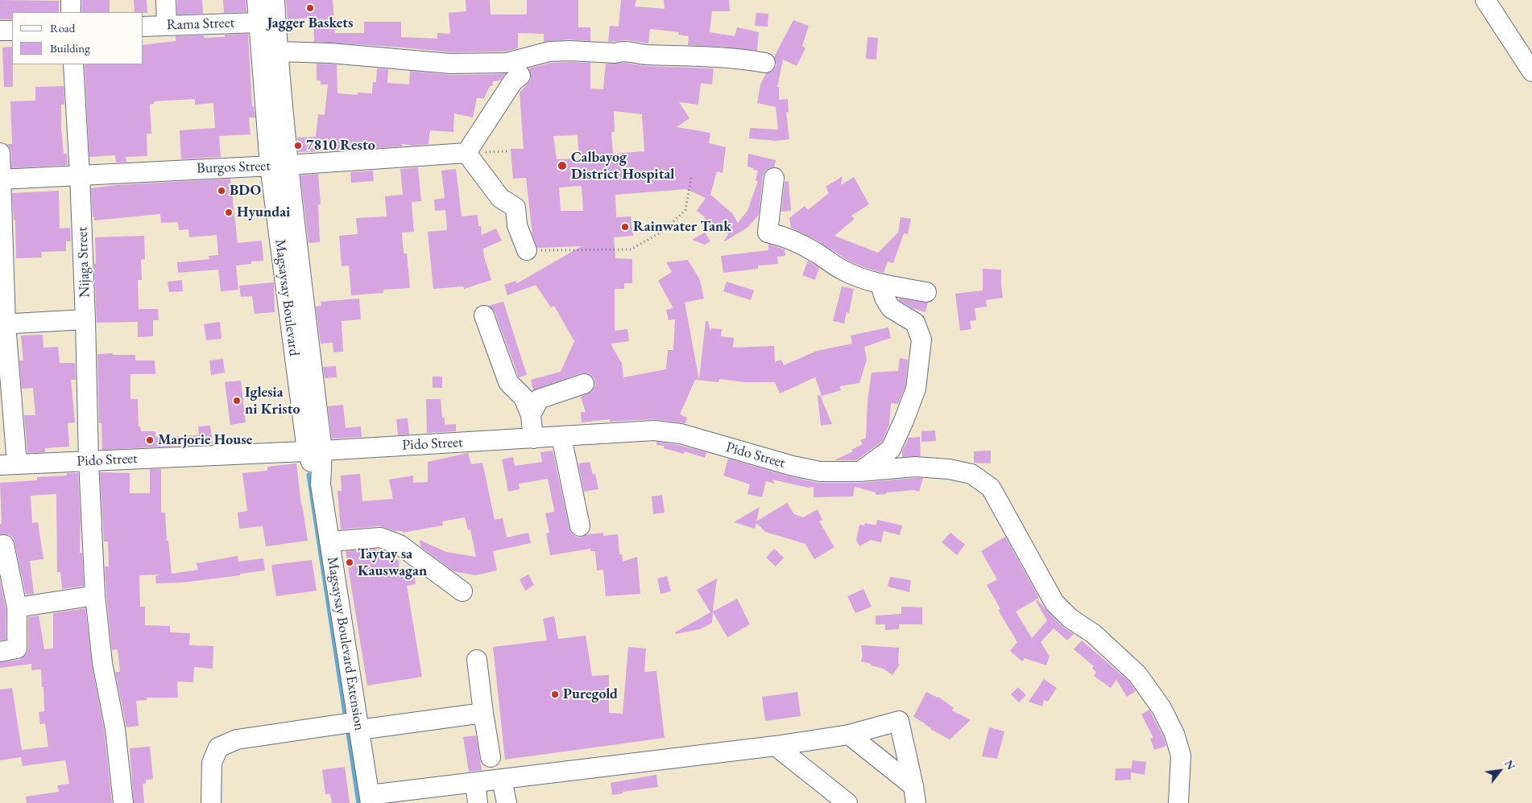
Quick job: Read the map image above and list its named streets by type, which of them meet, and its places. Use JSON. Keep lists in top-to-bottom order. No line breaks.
{"streets":{"street":["Rama Street","Burgos Street","Nijaga Street","Magsaysay Boulevard","Pido Street","Magsaysay Boulevard Extension"]},"crossings":[["Rama Street","Magsaysay Boulevard"],["Burgos Street","Nijaga Street"],["Burgos Street","Magsaysay Boulevard"],["Nijaga Street","Pido Street"],["Magsaysay Boulevard","Pido Street"],["Magsaysay Boulevard","Magsaysay Boulevard Extension"],["Pido Street","Magsaysay Boulevard Extension"]],"places":["Jagger Baskets","7810 Resto","Calbayog District Hospital","BDO","Hyundai","Rainwater Tank","Iglesia ni Kristo","Marjorie House","Taytay sa Kauswagan","Puregold"],"legend":["Road","Building"],"north":"top right"}
